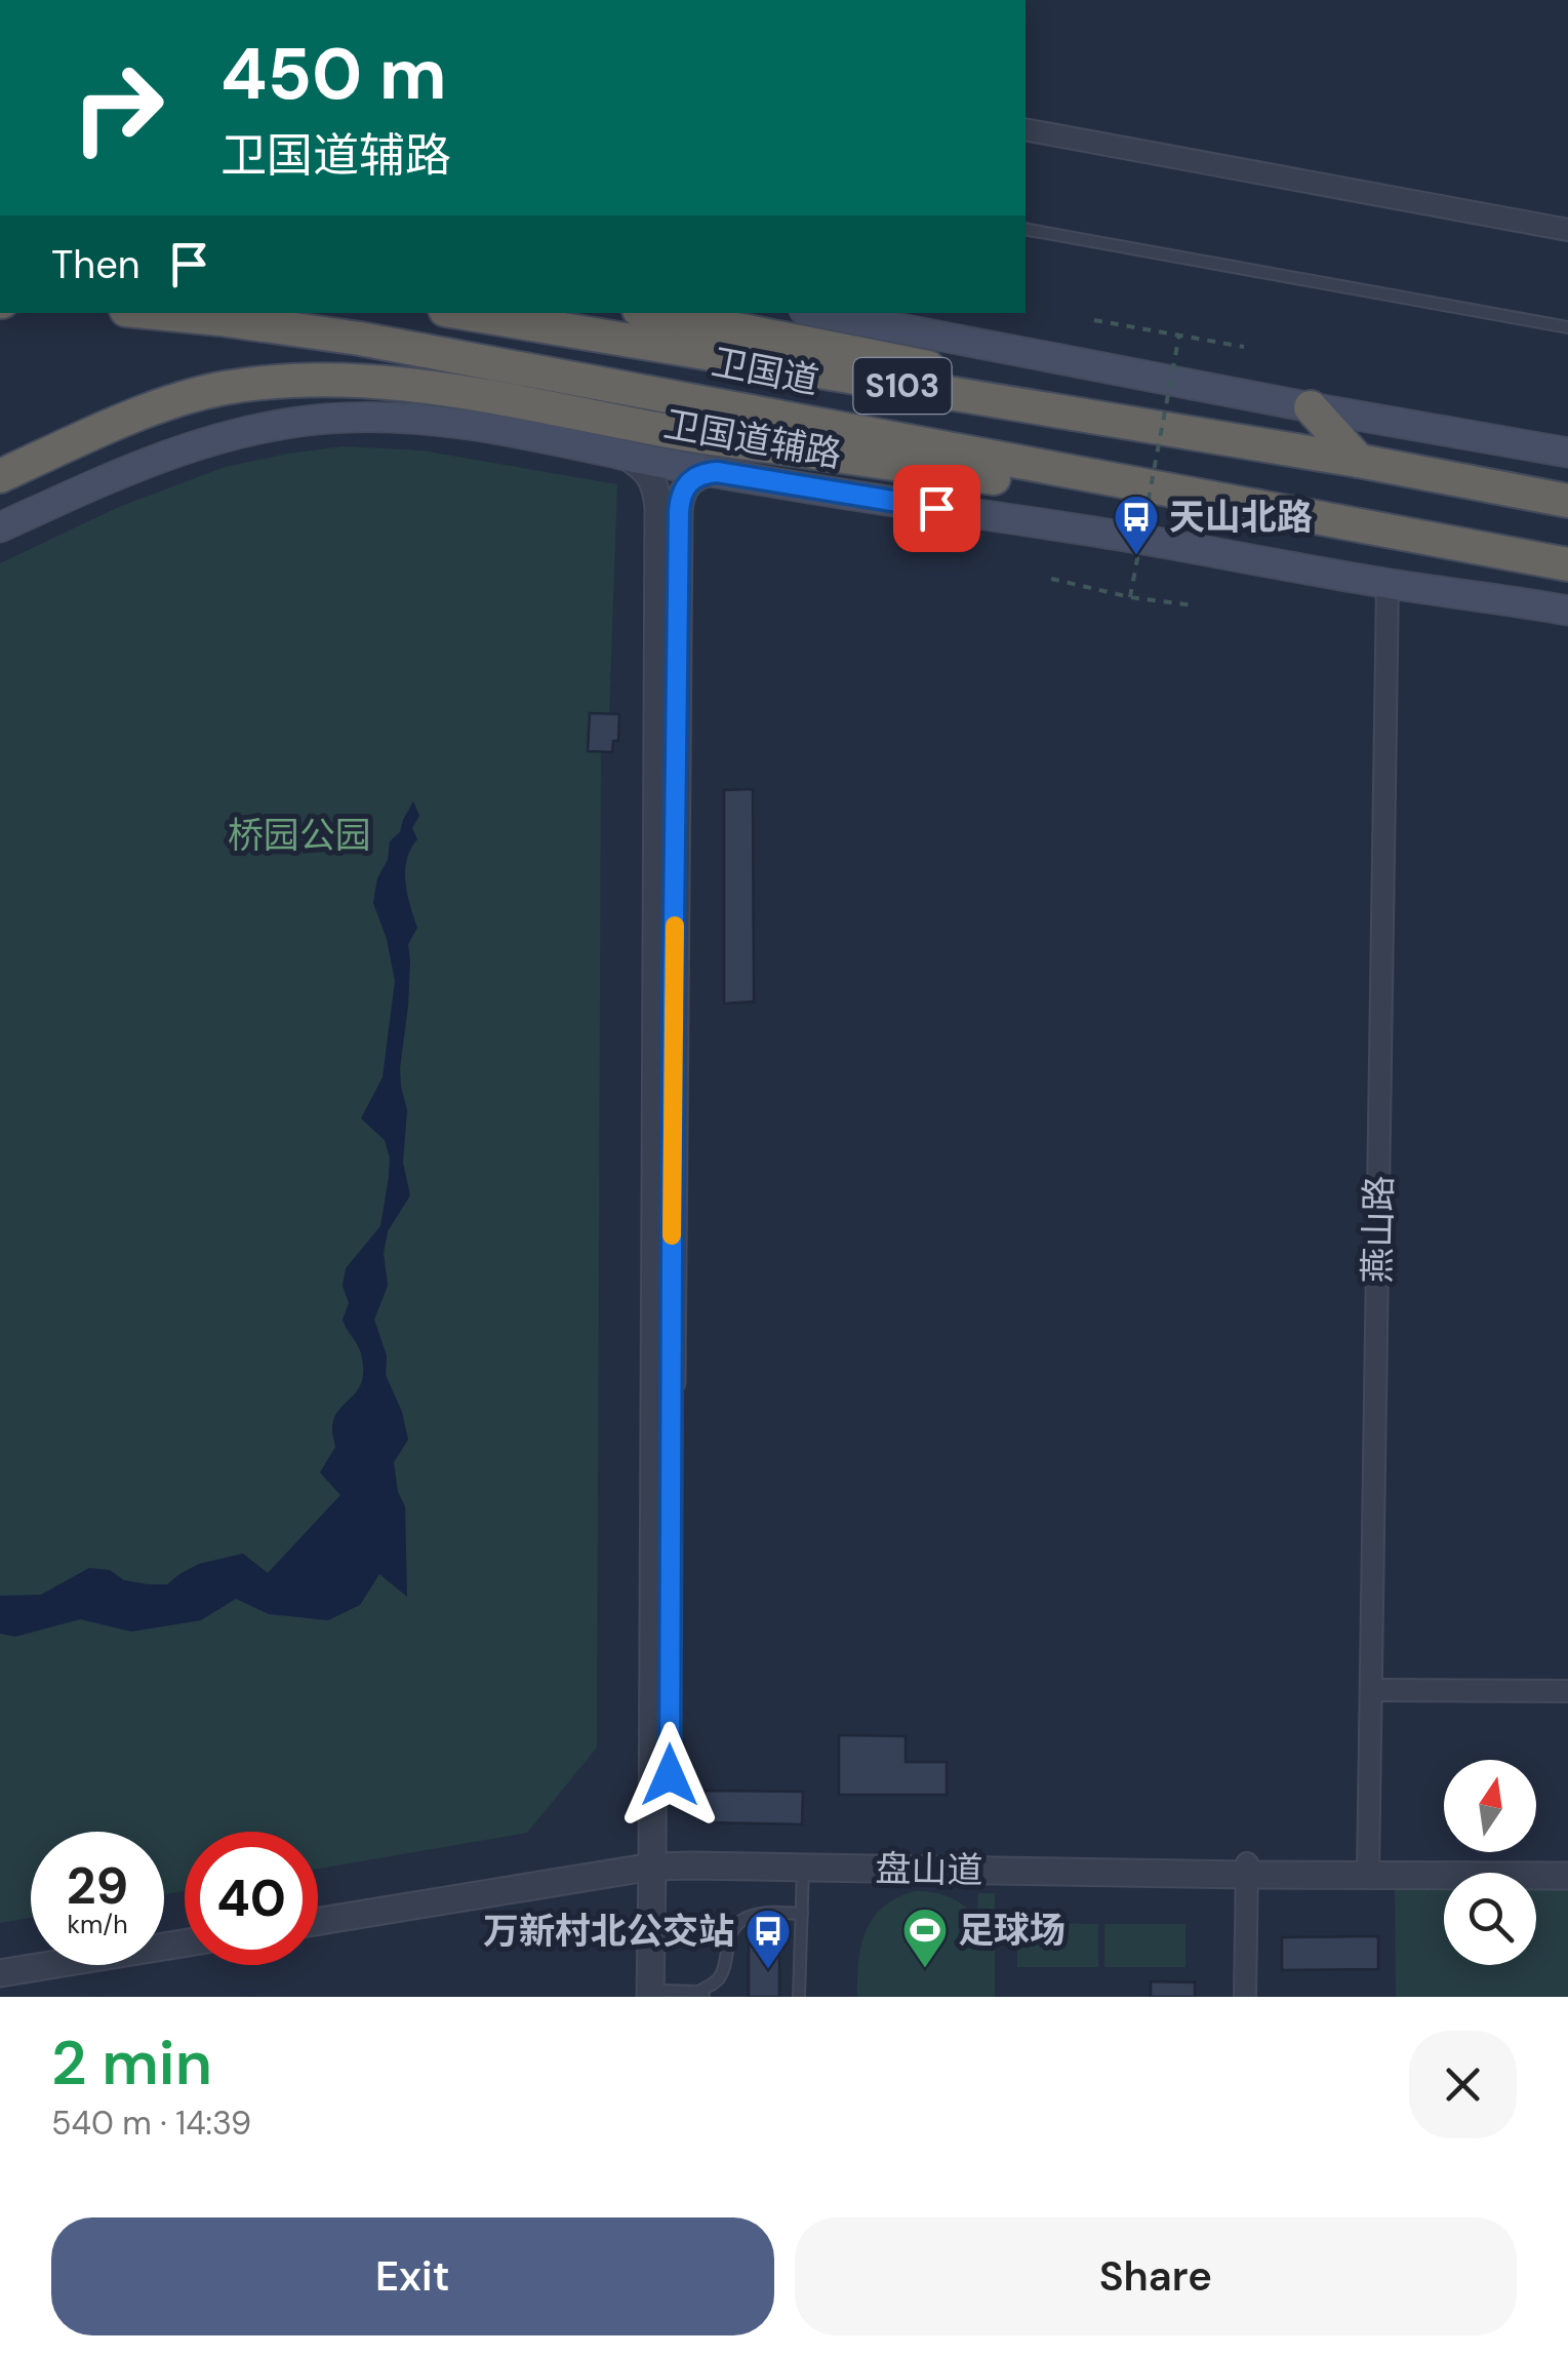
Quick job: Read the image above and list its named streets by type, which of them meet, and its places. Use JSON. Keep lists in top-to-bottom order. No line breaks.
{"streets":{"highway":["卫国道","S103"],"main road":["卫国道辅路"],"street":["燕山路","盘山道"]},"crossings":[["卫国道辅路","燕山路"],["燕山路","盘山道"]],"parks":["桥园公园"],"places":{"bus stop":["天山北路","万新村北公交站"],"sports":["足球场"]},"north":"top","page":{"turn":["450 m","卫国道辅路"],"then":"Then","speed":"29 km/h","limit":"40","heading":["2 min","540 m · 14:39"],"buttons":["Exit","Share"]}}
